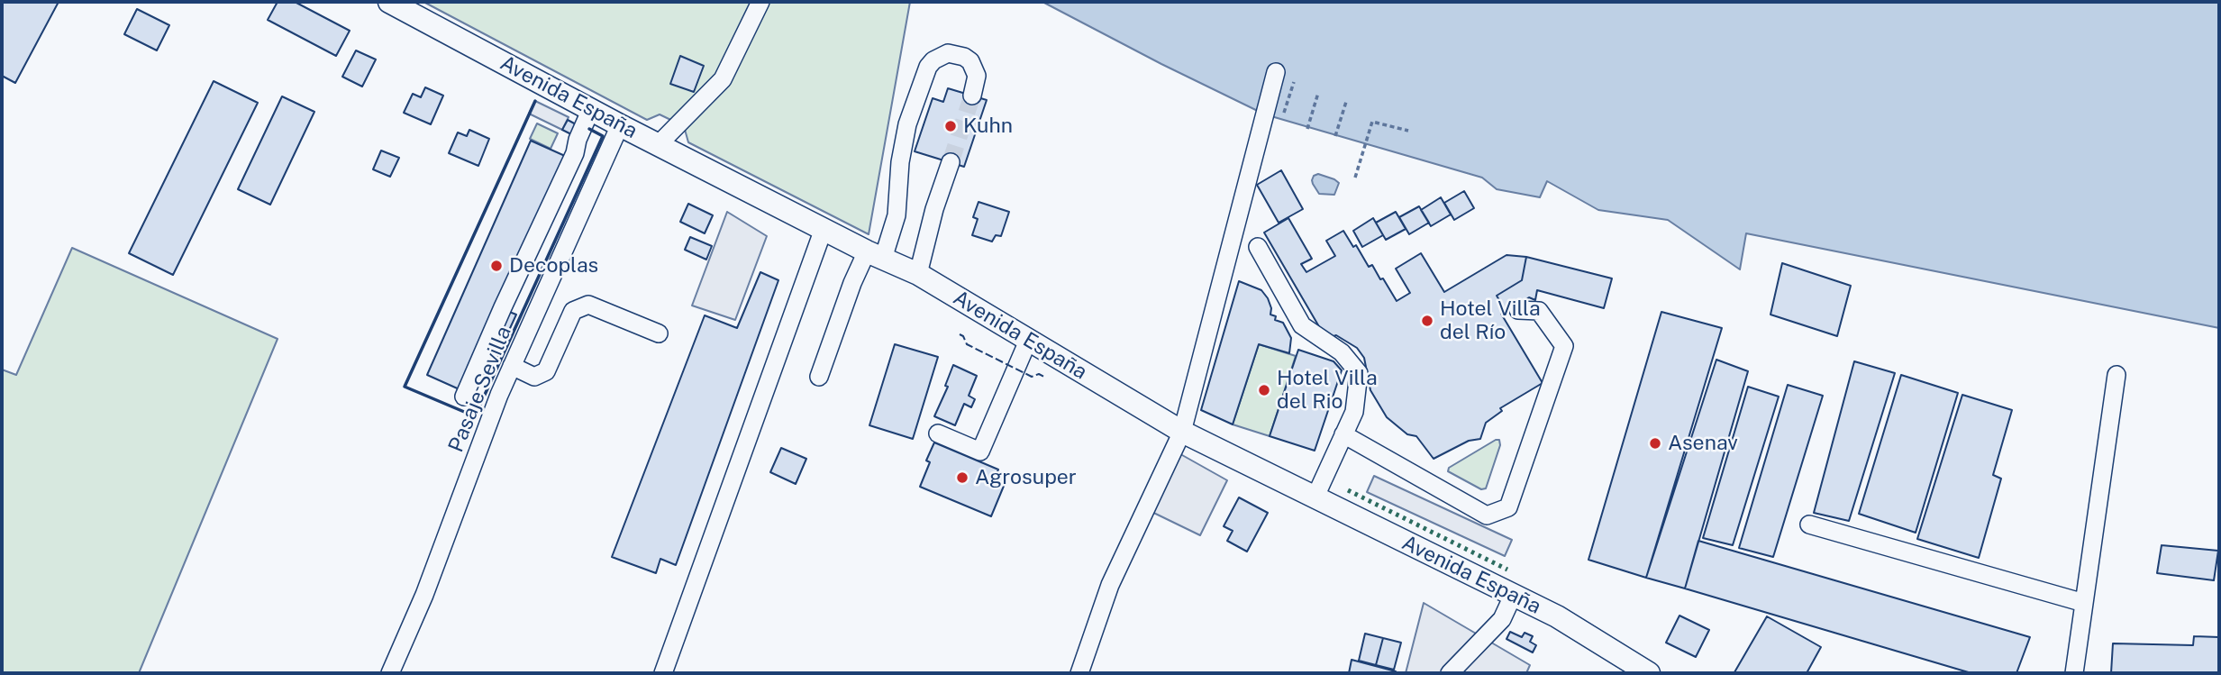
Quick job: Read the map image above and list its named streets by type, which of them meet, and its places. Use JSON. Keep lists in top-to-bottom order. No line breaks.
{"streets":{"main road":["Avenida España"],"street":["Pasaje Sevilla"]},"crossings":[["Avenida España","Pasaje Sevilla"]],"places":["Kuhn","Decoplas","Hotel Villa del Río","Hotel Villa del Rio","Asenav","Agrosuper"]}
